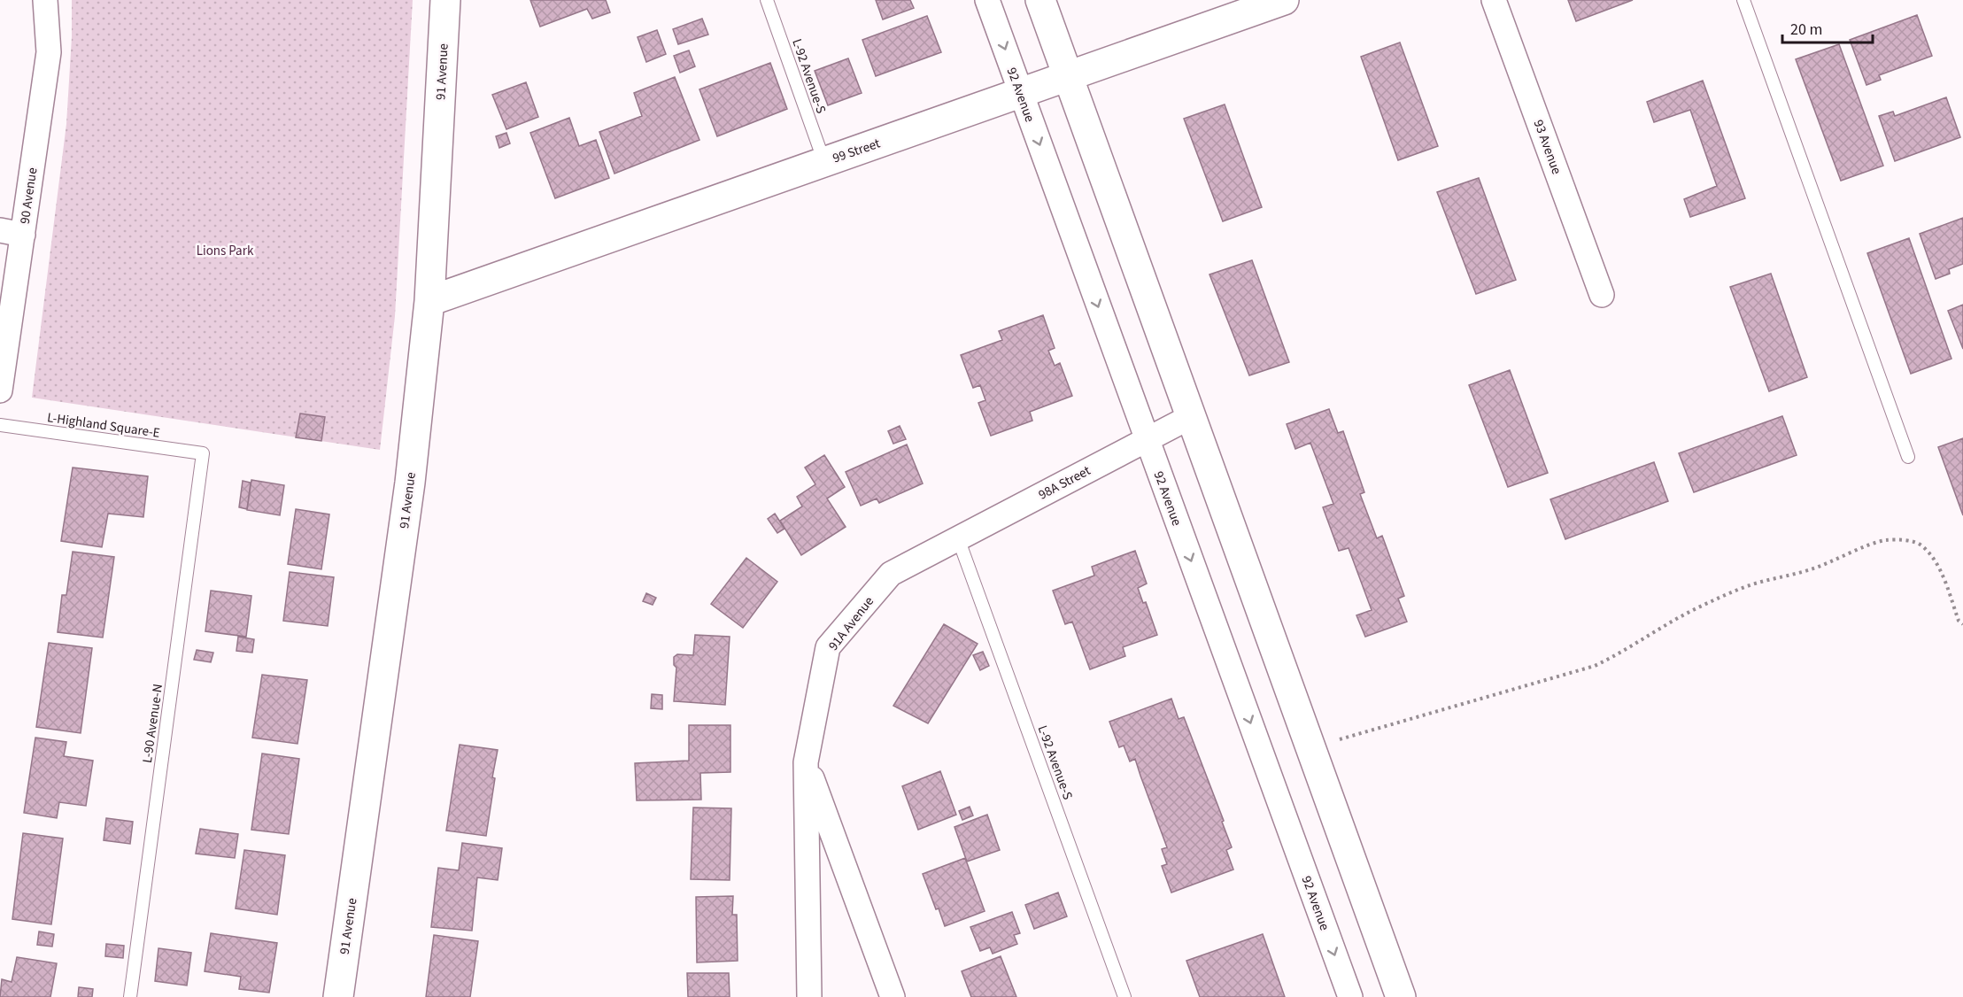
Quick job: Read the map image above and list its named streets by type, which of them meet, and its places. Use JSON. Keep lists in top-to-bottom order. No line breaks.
{"streets":{"street":["91 Avenue","92 Avenue","93 Avenue","99 Street","90 Avenue","98A Street","91A Avenue"],"lane":["L-92 Avenue-S","L-Highland Square-E","L-90 Avenue-N"]},"crossings":[["91 Avenue","99 Street"],["L-92 Avenue-S","99 Street"],["L-92 Avenue-S","98A Street"],["L-92 Avenue-S","91A Avenue"],["92 Avenue","99 Street"],["92 Avenue","98A Street"],["L-Highland Square-E","L-90 Avenue-N"],["98A Street","91A Avenue"]],"parks":["Lions Park"],"scale_bar":"20 m"}
